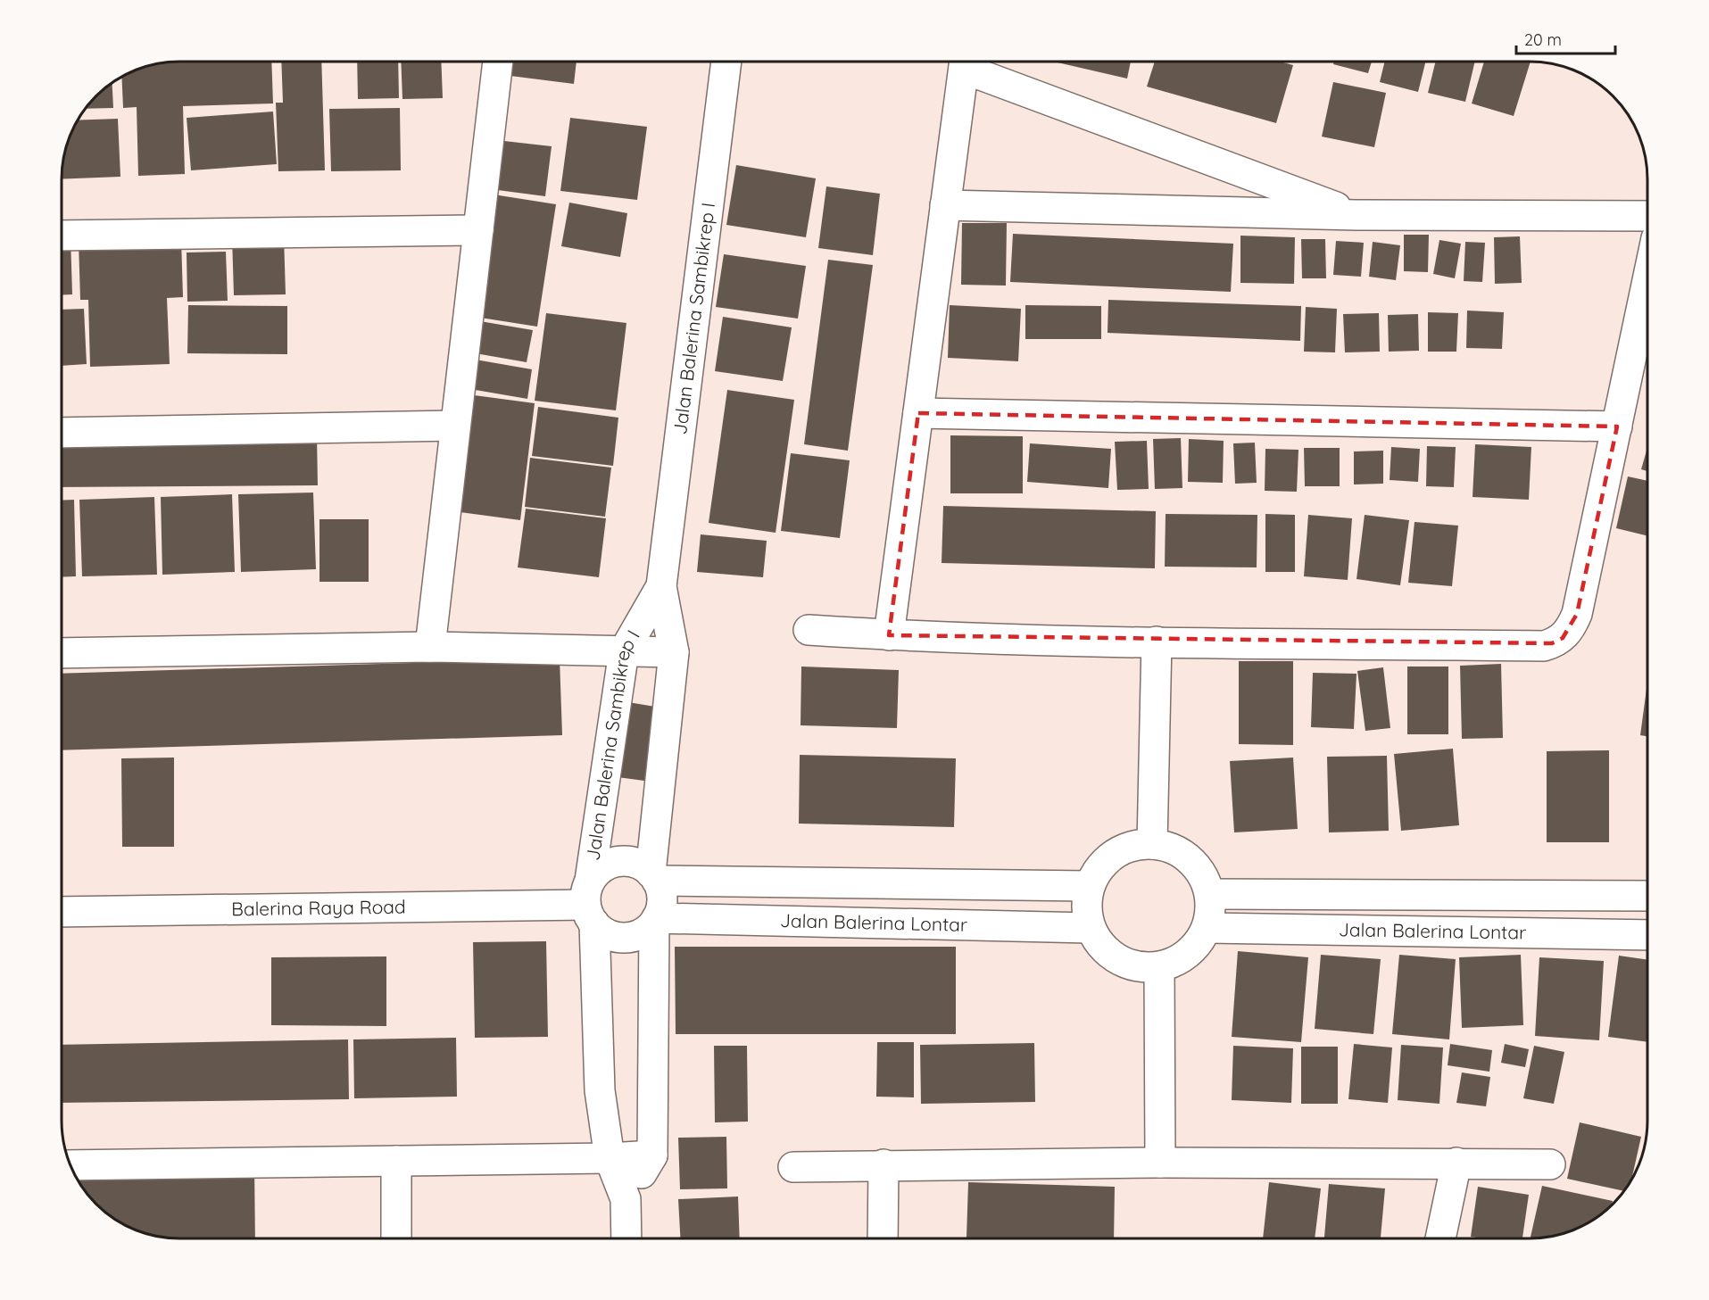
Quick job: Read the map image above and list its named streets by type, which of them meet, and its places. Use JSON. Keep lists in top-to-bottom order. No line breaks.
{"streets":{"street":["Jalan Balerina Sambikrep I","Balerina Raya Road","Jalan Balerina Lontar"]},"crossings":[["Jalan Balerina Sambikrep I","Balerina Raya Road"],["Jalan Balerina Sambikrep I","Jalan Balerina Lontar"],["Balerina Raya Road","Jalan Balerina Lontar"]],"scale_bar":"20 m"}
